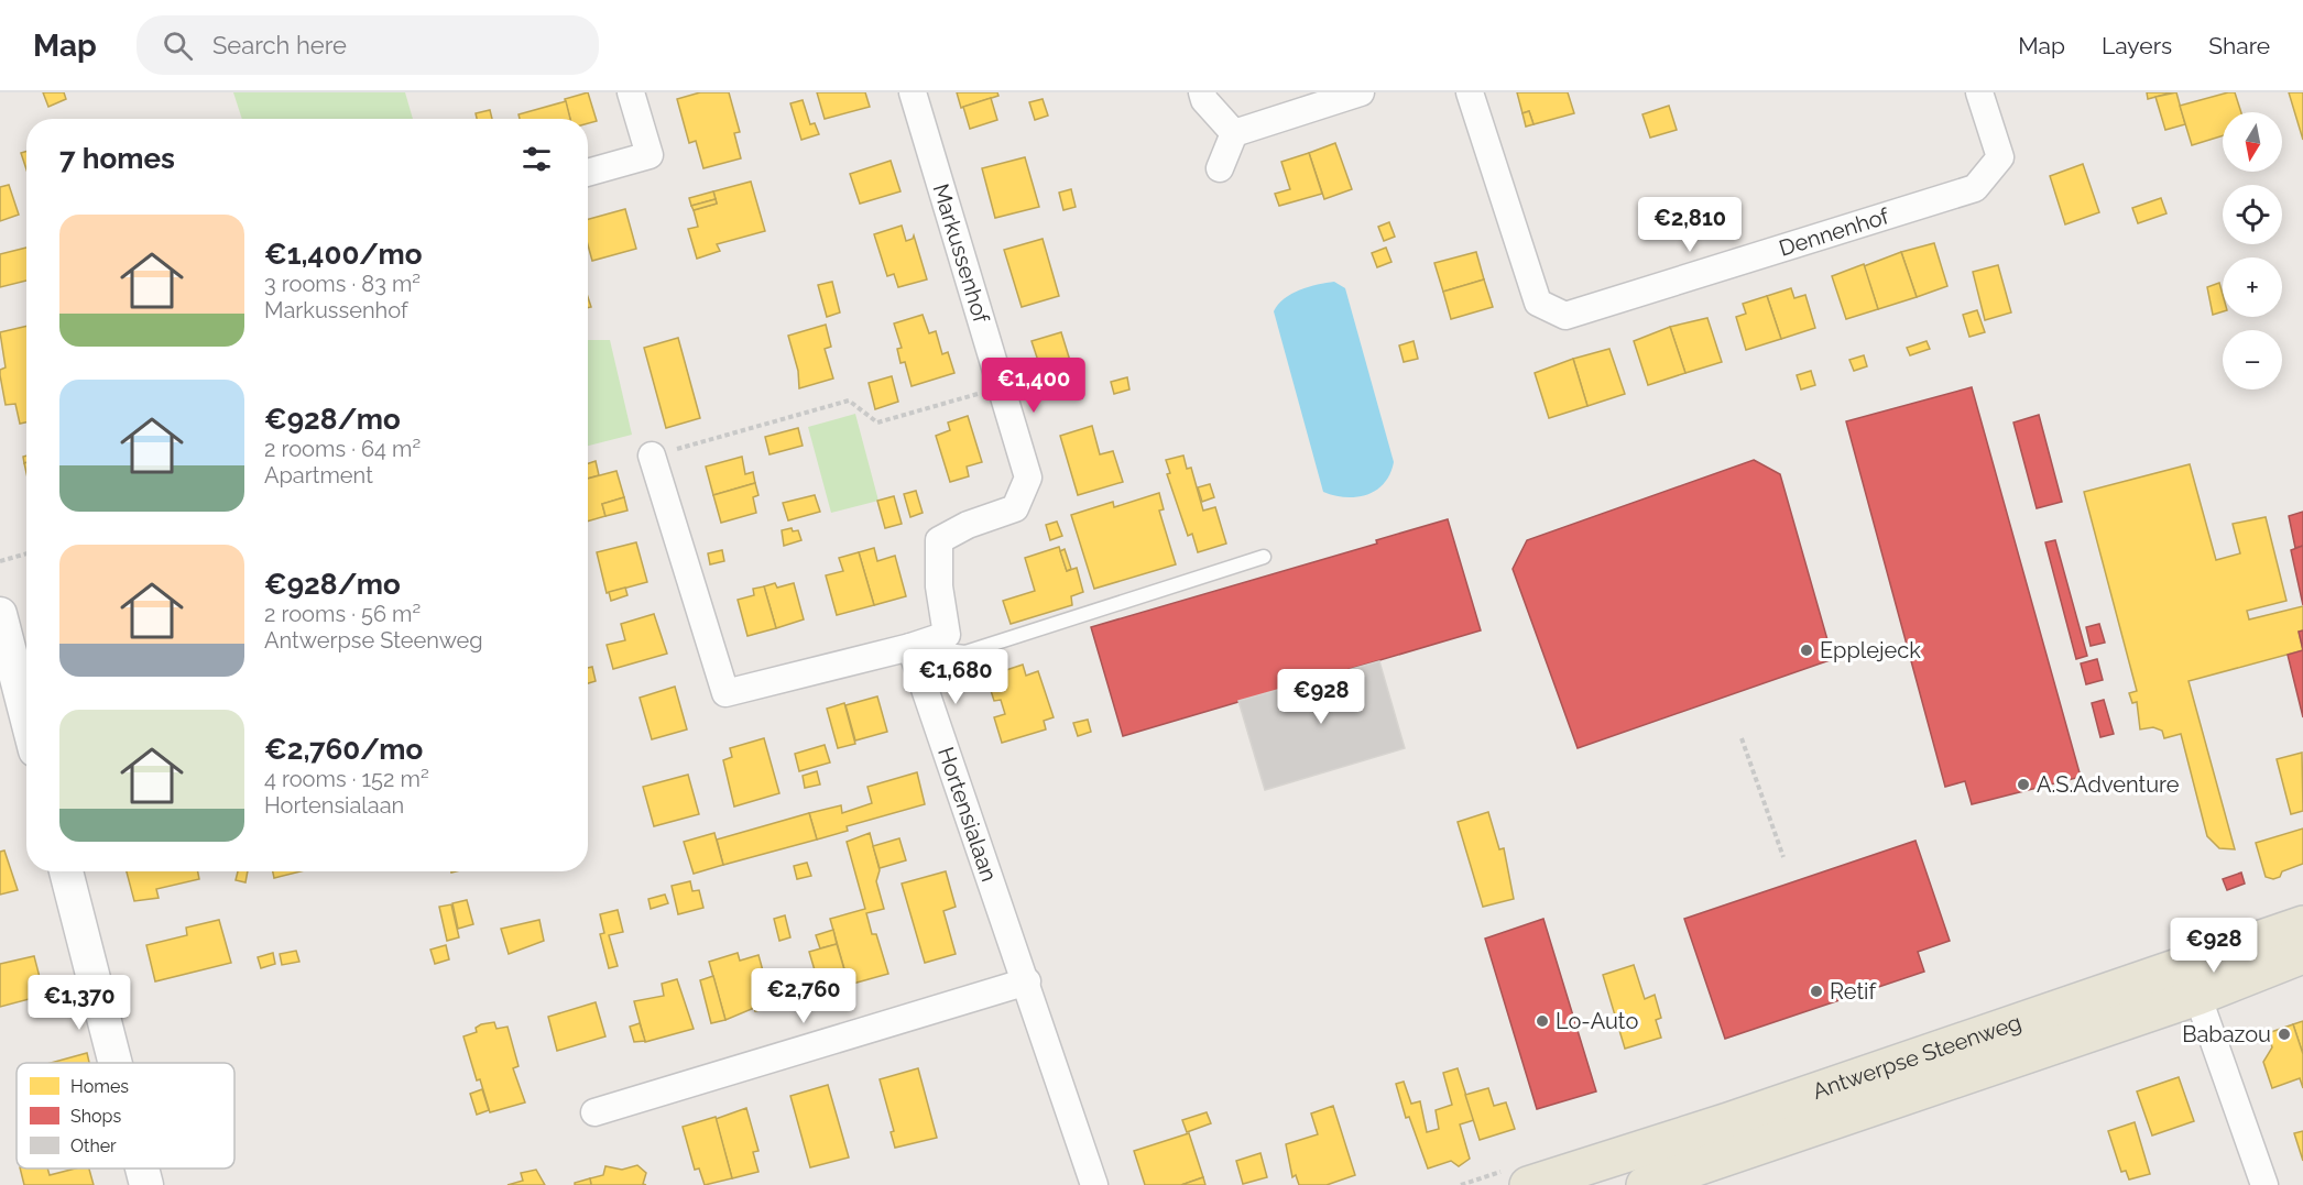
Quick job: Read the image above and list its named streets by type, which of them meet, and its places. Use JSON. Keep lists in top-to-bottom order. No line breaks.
{"streets":{"main road":["Antwerpse Steenweg"],"street":["Dennenhof","Markussenhof","Hortensialaan"]},"crossings":[["Markussenhof","Hortensialaan"]],"places":["Epplejeck","A.S.Adventure","Retif","Lo-Auto","Babazou"],"legend":["Homes","Shops","Other"],"north":"bottom","page":{"header":"Map","search":"Search here","nav":["Map","Layers","Share"],"map_buttons":["+","−"],"heading":"7 homes","price":["€2,810","€1,400","€1,680","€928","€928","€2,760","€1,370"],"list":[{"name":"€1,400/mo","note":"3 rooms · 83 m² · Markussenhof"},{"name":"€928/mo","note":"2 rooms · 64 m² · Apartment"},{"name":"€928/mo","note":"2 rooms · 56 m² · Antwerpse Steenweg"},{"name":"€2,760/mo","note":"4 rooms · 152 m² · Hortensialaan"}]}}
